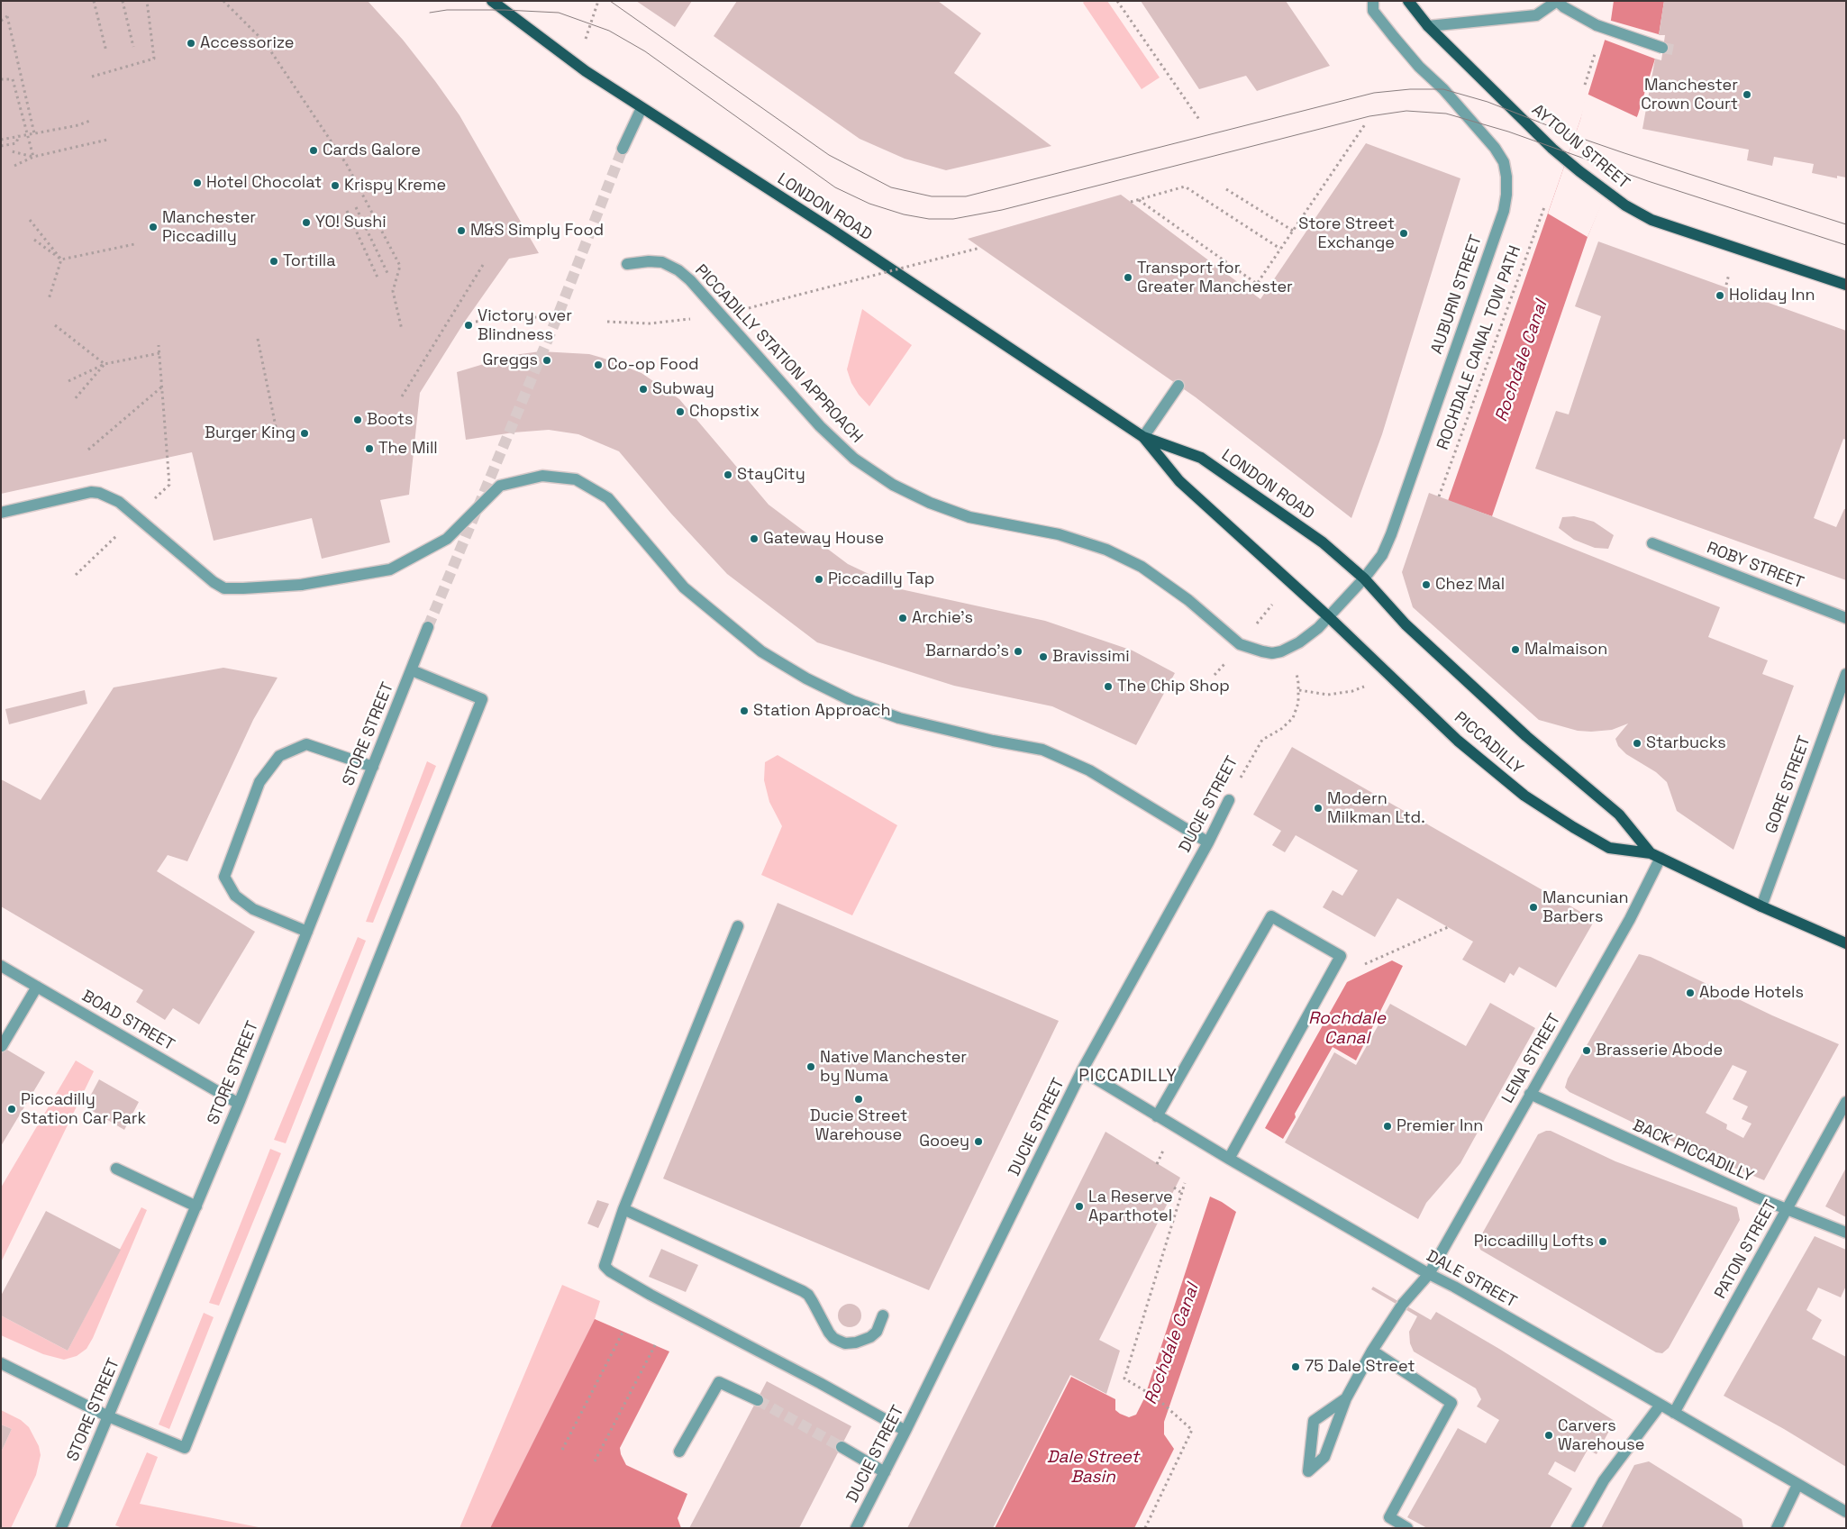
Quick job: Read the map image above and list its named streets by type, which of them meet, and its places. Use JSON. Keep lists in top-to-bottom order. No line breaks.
{"streets":{"main road":["AYTOUN STREET","LONDON ROAD","PICCADILLY"],"street":["AUBURN STREET","PICCADILLY STATION APPROACH","ROBY STREET","STORE STREET","GORE STREET","DUCIE STREET","BOAD STREET","LENA STREET","BACK PICCADILLY","PATON STREET","DALE STREET"],"path":["ROCHDALE CANAL TOW PATH"]},"crossings":[["LONDON ROAD","AUBURN STREET"],["LONDON ROAD","PICCADILLY STATION APPROACH"],["LONDON ROAD","PICCADILLY"],["AUBURN STREET","PICCADILLY STATION APPROACH"],["AUBURN STREET","PICCADILLY"],["PICCADILLY STATION APPROACH","PICCADILLY"],["STORE STREET","BOAD STREET"],["PICCADILLY","GORE STREET"],["PICCADILLY","LENA STREET"],["DUCIE STREET","DALE STREET"],["LENA STREET","BACK PICCADILLY"],["LENA STREET","DALE STREET"],["BACK PICCADILLY","PATON STREET"],["PATON STREET","DALE STREET"]],"districts":["PICCADILLY"],"water":["Rochdale Canal","Dale Street Basin"],"places":["Accessorize","Manchester Crown Court","Cards Galore","Hotel Chocolat","Krispy Kreme","YO! Sushi","Manchester Piccadilly","M&S Simply Food","Store Street Exchange","Tortilla","Transport for Greater Manchester","Holiday Inn","Victory over Blindness","Greggs","Co-op Food","Subway","Chopstix","Boots","Burger King","The Mill","StayCity","Gateway House","Piccadilly Tap","Chez Mal","Archie's","Malmaison","Barnardo's","Bravissimi","The Chip Shop","Station Approach","Starbucks","Modern Milkman Ltd.","Mancunian Barbers","Abode Hotels","Brasserie Abode","Native Manchester by Numa","Ducie Street Warehouse","Piccadilly Station Car Park","Premier Inn","Gooey","La Reserve Aparthotel","Piccadilly Lofts","75 Dale Street","Carvers Warehouse"]}
